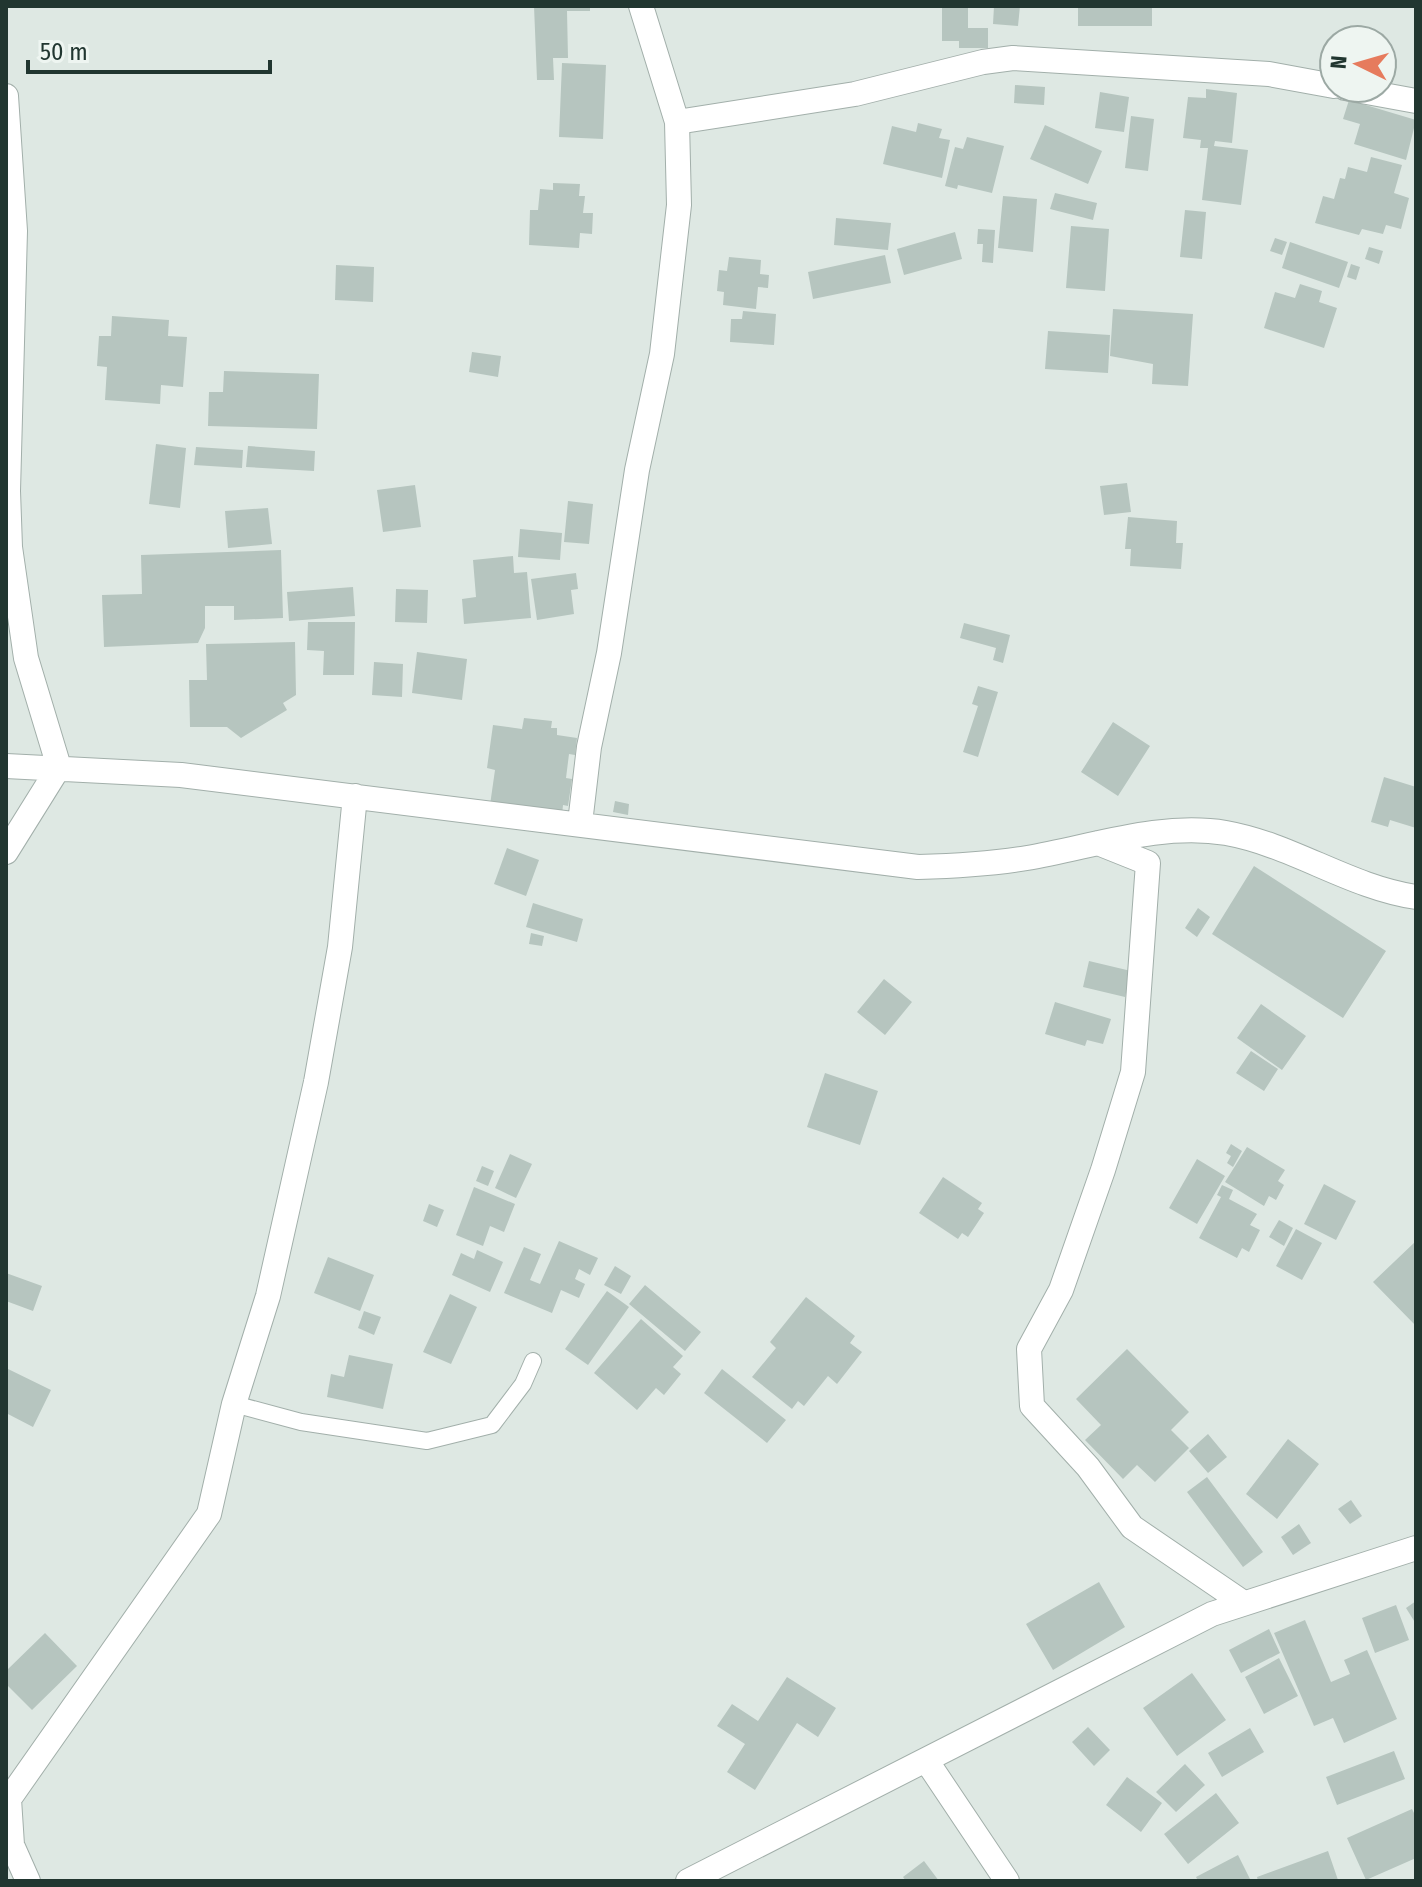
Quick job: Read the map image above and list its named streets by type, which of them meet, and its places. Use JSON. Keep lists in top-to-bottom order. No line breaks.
{"scale_bar":"50 m","north":"left"}
